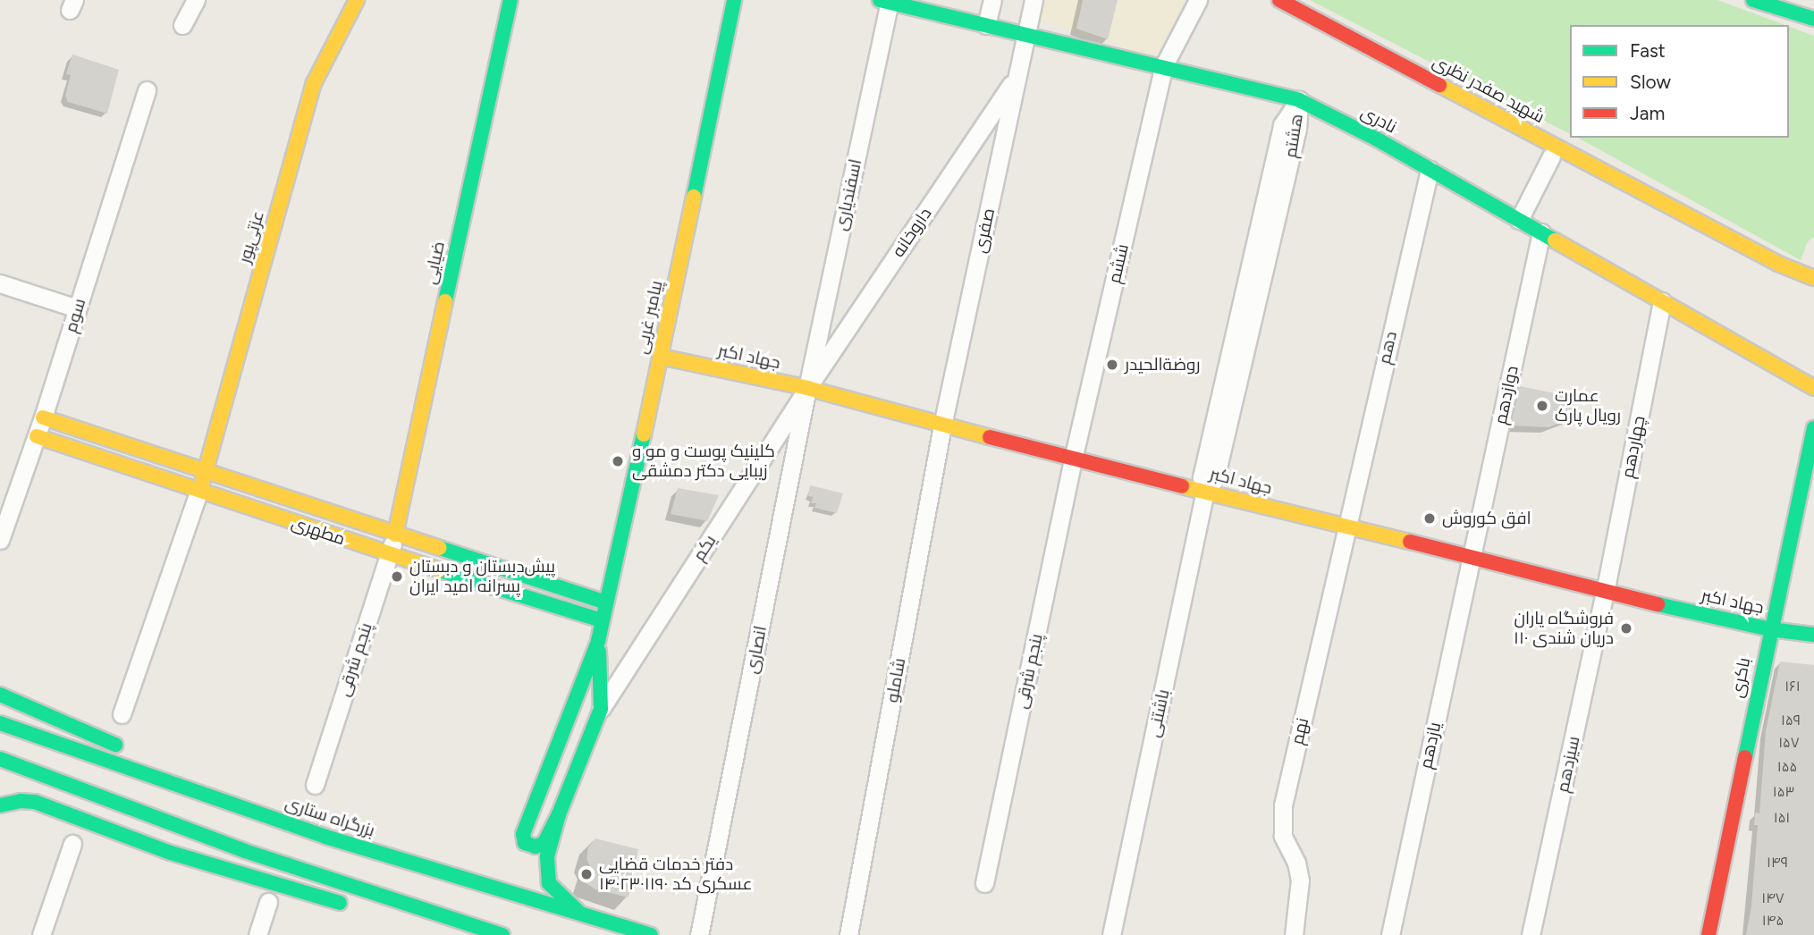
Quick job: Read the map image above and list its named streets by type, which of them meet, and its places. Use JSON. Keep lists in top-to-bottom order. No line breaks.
{"streets":{"main road":["شهید صفدر نظری","نادری","عزتی‌پور","ضیایی","پیامبر غربی","جهاد اکبر","مطهری","باکری","بزرگراه ستاری"],"street":["هشتم","اسفندیاری","صفری","داروخانه","ششم","سوم","دهم","دوازدهم","چهاردهم","یکم","انصاری","پنجم شرقی","شاملو","باشتنی","نهم","یازدهم","سیزدهم"]},"crossings":[["نادری","هشتم"],["نادری","اسفندیاری"],["نادری","صفری"],["نادری","ششم"],["نادری","دهم"],["نادری","دوازدهم"],["نادری","چهاردهم"],["هشتم","جهاد اکبر"],["هشتم","باشتنی"],["اسفندیاری","داروخانه"],["اسفندیاری","جهاد اکبر"],["اسفندیاری","یکم"],["اسفندیاری","انصاری"],["صفری","داروخانه"],["صفری","جهاد اکبر"],["صفری","شاملو"],["داروخانه","جهاد اکبر"],["داروخانه","یکم"],["داروخانه","انصاری"],["عزتی‌پور","مطهری"],["ضیایی","مطهری"],["ضیایی","پنجم شرقی"],["ششم","جهاد اکبر"],["ششم","پنجم شرقی"],["سوم","مطهری"],["پیامبر غربی","جهاد اکبر"],["پیامبر غربی","مطهری"],["پیامبر غربی","یکم"],["پیامبر غربی","بزرگراه ستاری"],["دهم","جهاد اکبر"],["دهم","نهم"],["جهاد اکبر","دوازدهم"],["جهاد اکبر","چهاردهم"],["جهاد اکبر","یکم"],["جهاد اکبر","انصاری"],["جهاد اکبر","پنجم شرقی"],["جهاد اکبر","باکری"],["جهاد اکبر","شاملو"],["جهاد اکبر","باشتنی"],["جهاد اکبر","نهم"],["جهاد اکبر","یازدهم"],["جهاد اکبر","سیزدهم"],["دوازدهم","یازدهم"],["چهاردهم","سیزدهم"],["مطهری","پنجم شرقی"],["یکم","انصاری"]],"places":["روضةالحیدر","عمارت رویال پارک","کلینیک پوست و مو و زیبایی دکتر دمشقی","افق کوروش","پیش‌دبستان و دبستان پسرانه امید ایران","فروشگاه یاران دریان شندی ۱۱۰","دفتر خدمات قضایی عسکری کد ۱۴۰۲۳۰۱۱۹۰"],"house_numbers":["۱۶۱","۱۵۹","۱۵۷","۱۵۵","۱۵۳","۱۵۱","۱۴۹","۱۴۷","۱۴۵"],"legend":["Fast","Slow","Jam"]}
